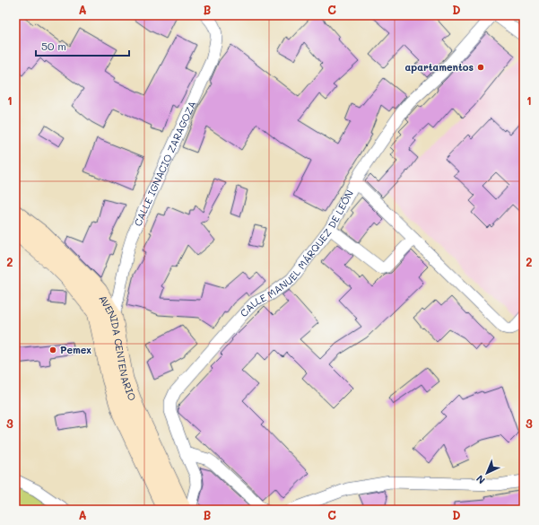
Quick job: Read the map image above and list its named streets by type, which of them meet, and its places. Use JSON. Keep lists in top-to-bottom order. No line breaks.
{"streets":{"main road":["AVENIDA CENTENARIO"],"street":["CALLE IGNACIO ZARAGOZA","CALLE MANUEL MÁRQUEZ DE LEÓN"]},"crossings":[["CALLE IGNACIO ZARAGOZA","AVENIDA CENTENARIO"]],"places":["apartamentos","Pemex"],"scale_bar":"50 m","north":"bottom left","grid":{"columns":["A","B","C","D"],"rows":["1","2","3"]}}
